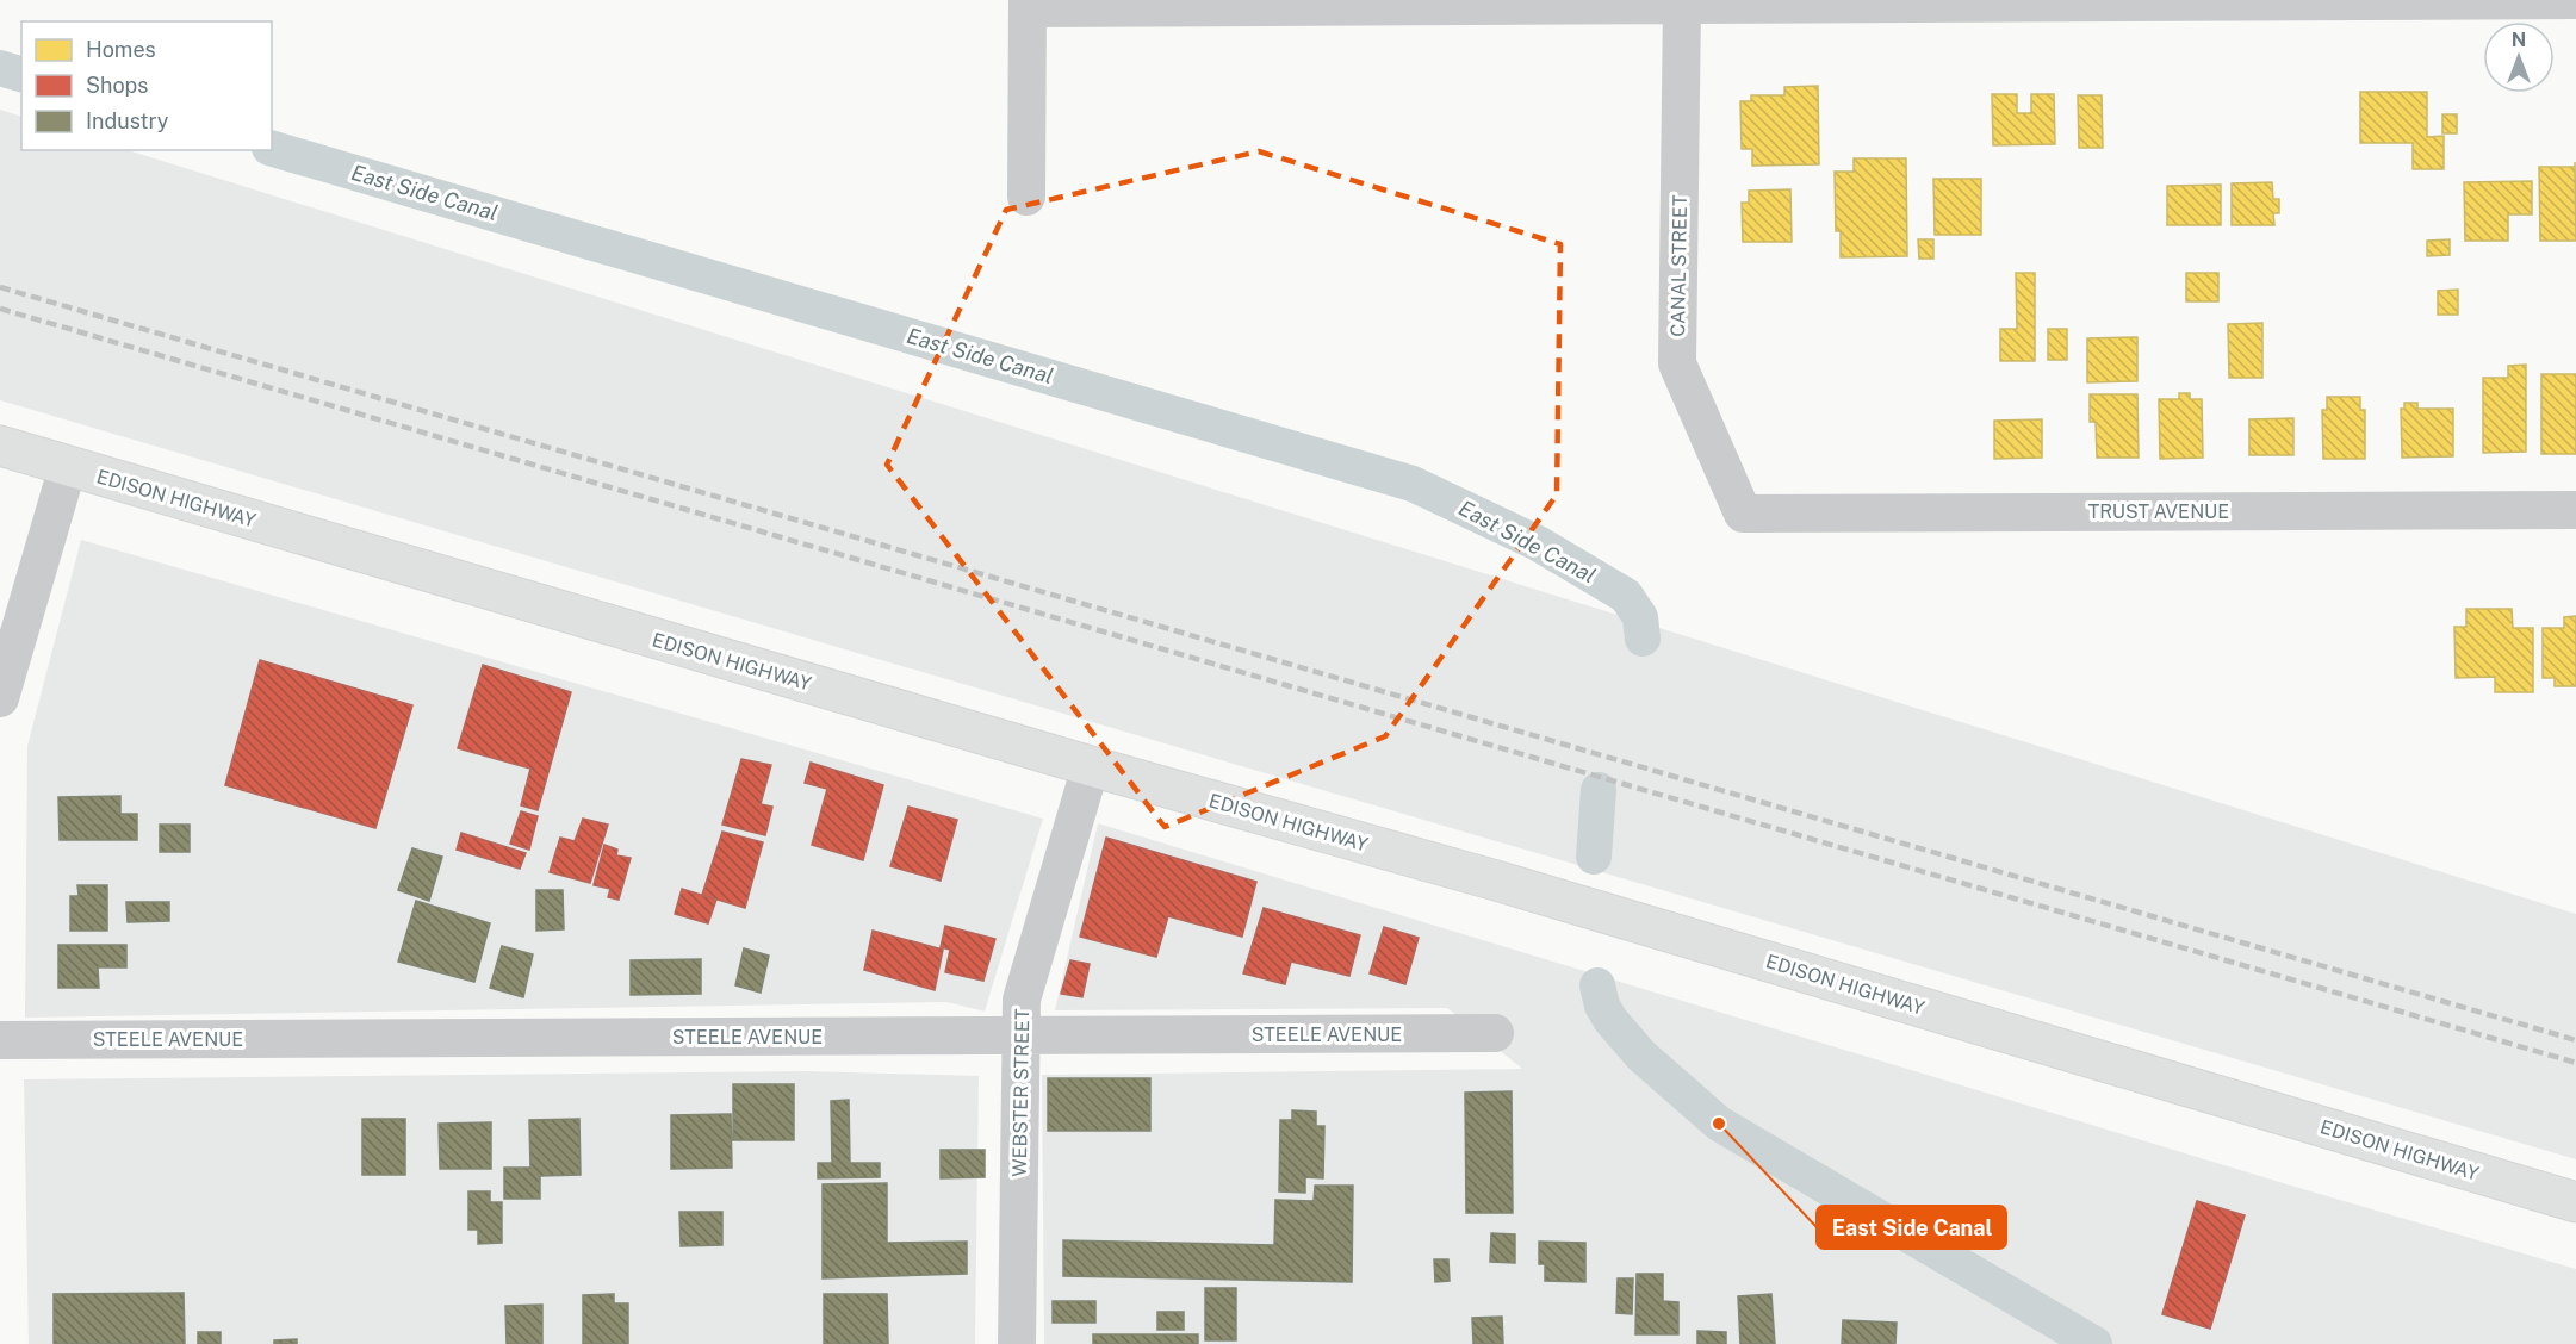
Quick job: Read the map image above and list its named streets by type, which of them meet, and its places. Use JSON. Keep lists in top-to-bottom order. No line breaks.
{"streets":{"main road":["EDISON HIGHWAY"],"street":["CANAL STREET","TRUST AVENUE","STEELE AVENUE","WEBSTER STREET"]},"crossings":[["CANAL STREET","TRUST AVENUE"],["EDISON HIGHWAY","WEBSTER STREET"],["STEELE AVENUE","WEBSTER STREET"]],"water":["East Side Canal"],"places":["East Side Canal"],"legend":["Homes","Shops","Industry"],"north":"top"}
